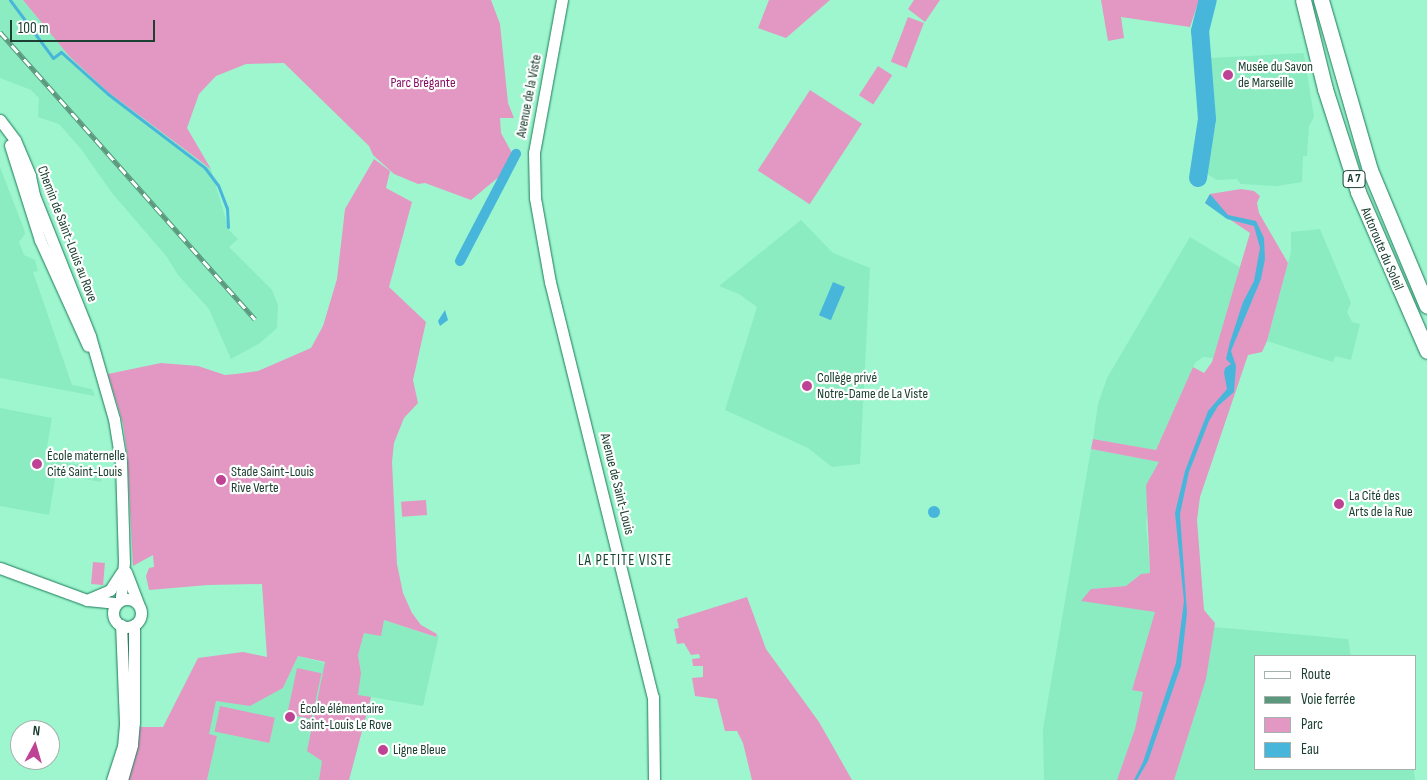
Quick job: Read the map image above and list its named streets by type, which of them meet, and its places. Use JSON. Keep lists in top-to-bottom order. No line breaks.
{"streets":{"highway":["A 7","Autoroute du Soleil"],"street":["Avenue de la Viste","Chemin de Saint-Louis au Rove","Avenue de Saint-Louis"]},"crossings":[["Avenue de la Viste","Avenue de Saint-Louis"]],"districts":["LA PETITE VISTE"],"parks":["Parc Brégante"],"places":["Musée du Savon de Marseille","Collège privé Notre-Dame de La Viste","École maternelle Cité Saint-Louis","Stade Saint-Louis Rive Verte","La Cité des Arts de la Rue","École élémentaire Saint-Louis Le Rove","Ligne Bleue"],"legend":["Route","Voie ferrée","Parc","Eau"],"scale_bar":"100 m","north":"top"}
